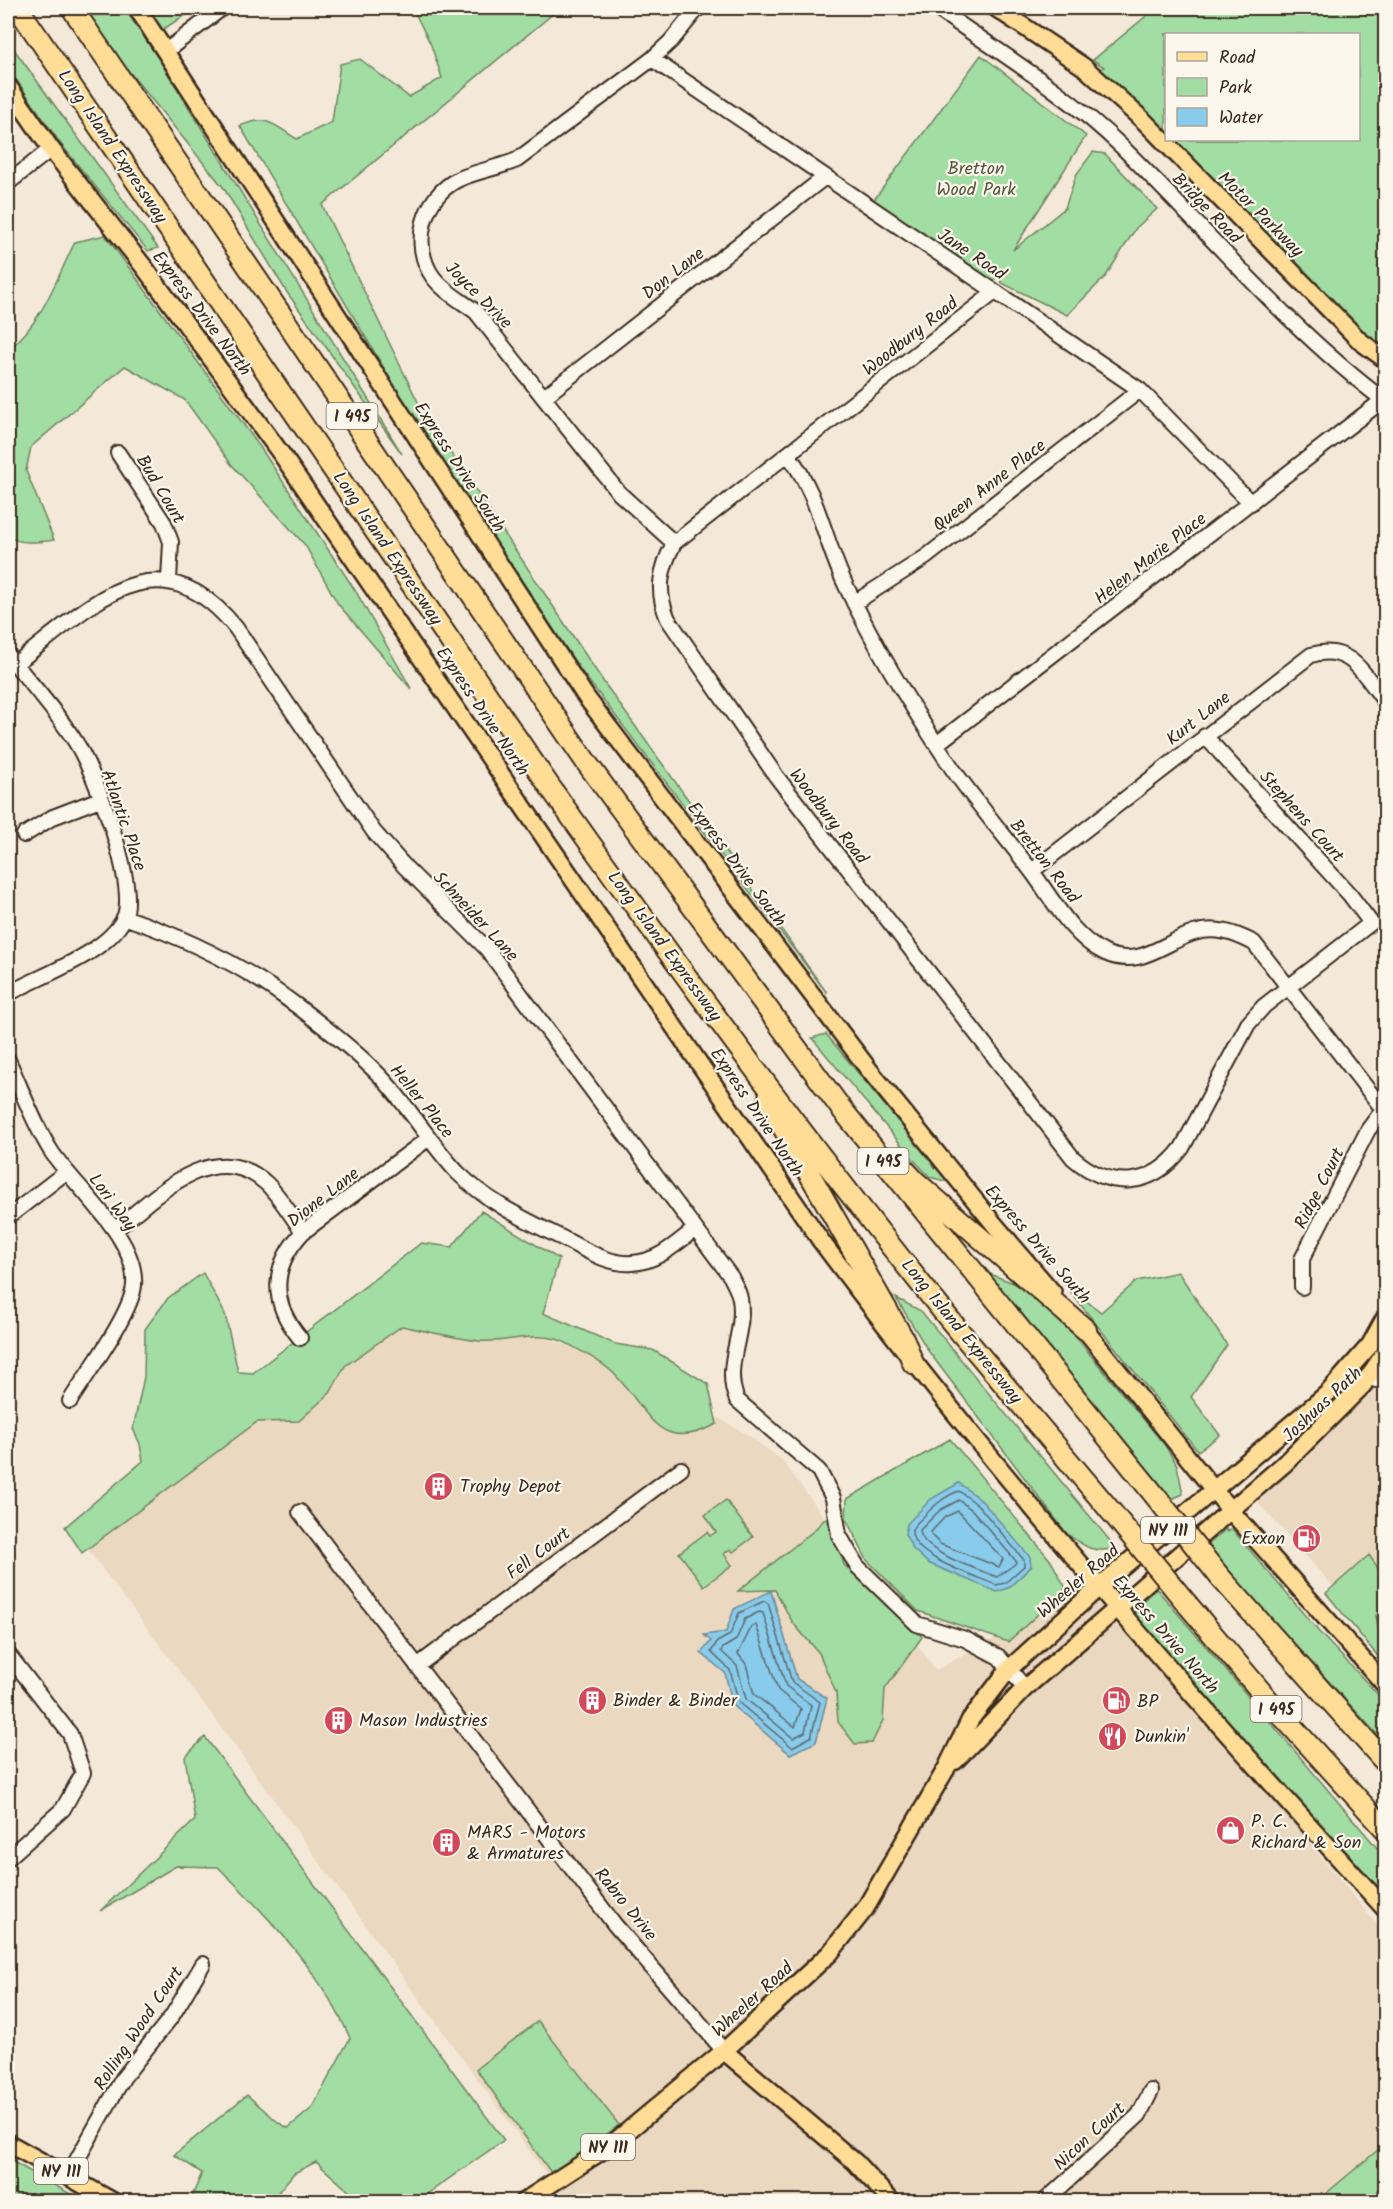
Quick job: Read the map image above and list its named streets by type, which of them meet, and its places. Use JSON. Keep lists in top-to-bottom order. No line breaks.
{"streets":{"highway":["Long Island Expressway","I 495"],"main road":["Motor Parkway","Express Drive North","Express Drive South","Joshuas Path","NY 111","Wheeler Road","Rabro Drive"],"street":["Bridge Road","Jane Road","Don Lane","Joyce Drive","Woodbury Road","Queen Anne Place","Bud Court","Helen Marie Place","Kurt Lane","Stephens Court","Atlantic Place","Bretton Road","Schneider Lane","Heller Place","Ridge Court","Dione Lane","Lori Way","Fell Court","Rolling Wood Court","Nicon Court"]},"crossings":[["Bridge Road","Helen Marie Place"],["Jane Road","Don Lane"],["Jane Road","Joyce Drive"],["Jane Road","Woodbury Road"],["Jane Road","Queen Anne Place"],["Jane Road","Helen Marie Place"],["Don Lane","Joyce Drive"],["Joyce Drive","Woodbury Road"],["Express Drive North","Wheeler Road"],["Woodbury Road","Stephens Court"],["Woodbury Road","Bretton Road"],["Express Drive South","Wheeler Road"],["Queen Anne Place","Bretton Road"],["Bud Court","Schneider Lane"],["Helen Marie Place","Bretton Road"],["Kurt Lane","Stephens Court"],["Kurt Lane","Bretton Road"],["Atlantic Place","Schneider Lane"],["Atlantic Place","Heller Place"],["Bretton Road","Ridge Court"],["Schneider Lane","Heller Place"],["Schneider Lane","Wheeler Road"],["Heller Place","Dione Lane"],["Joshuas Path","Wheeler Road"],["NY 111","Rolling Wood Court"],["Fell Court","Rabro Drive"],["Wheeler Road","Rabro Drive"]],"parks":["Bretton Wood Park"],"places":{"building":["Trophy Depot","Binder & Binder","Mason Industries","MARS - Motors & Armatures"],"fuel station":["Exxon","BP"],"restaurant":["Dunkin'"],"shop":["P. C. Richard & Son"]},"legend":["Road","Park","Water"]}
